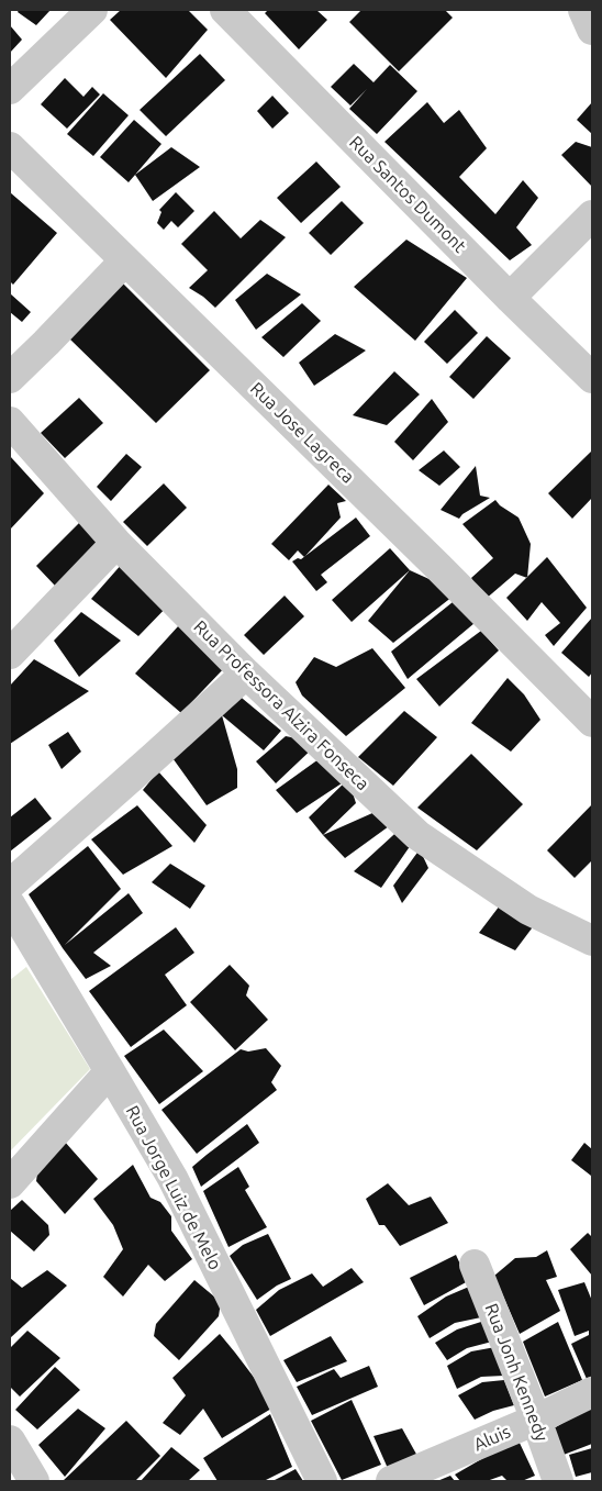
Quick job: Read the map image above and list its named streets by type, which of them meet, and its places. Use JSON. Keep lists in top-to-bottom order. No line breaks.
{"streets":{"street":["Rua Santos Dumont","Rua Jose Lagreca","Rua Professora Alzira Fonseca","Rua Jorge Luiz de Melo","Rua Jonh Kennedy","Aluis"]},"crossings":[["Rua Jonh Kennedy","Aluis"]]}
